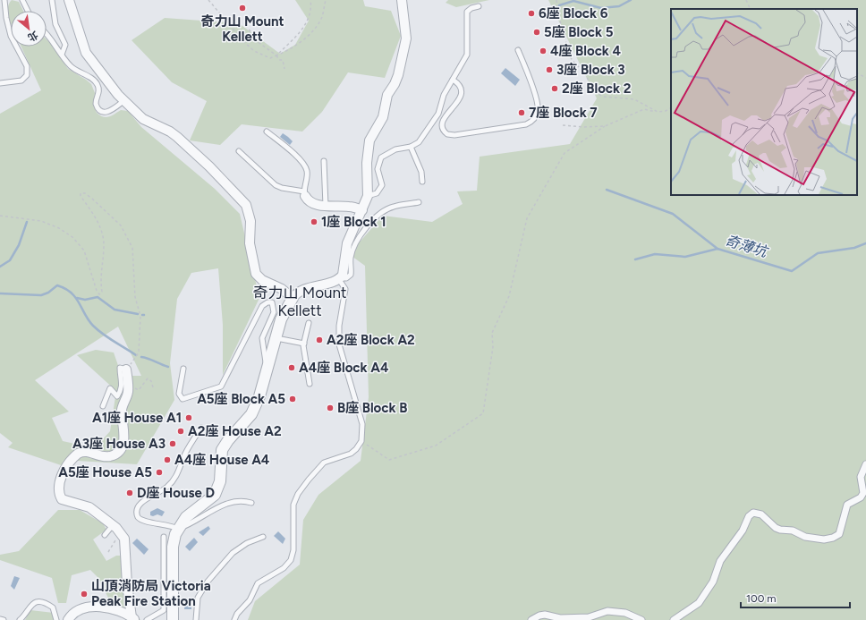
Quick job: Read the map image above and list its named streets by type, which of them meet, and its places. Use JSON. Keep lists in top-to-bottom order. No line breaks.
{"districts":["奇力山 Mount Kellett"],"water":["奇薄坑"],"places":["奇力山 Mount Kellett","6座 Block 6","5座 Block 5","4座 Block 4","3座 Block 3","2座 Block 2","7座 Block 7","1座 Block 1","A2座 Block A2","A4座 Block A4","A5座 Block A5","B座 Block B","A1座 House A1","A2座 House A2","A3座 House A3","A4座 House A4","A5座 House A5","D座 House D","山頂消防局 Victoria Peak Fire Station"],"scale_bar":"100 m","north":"bottom right"}
